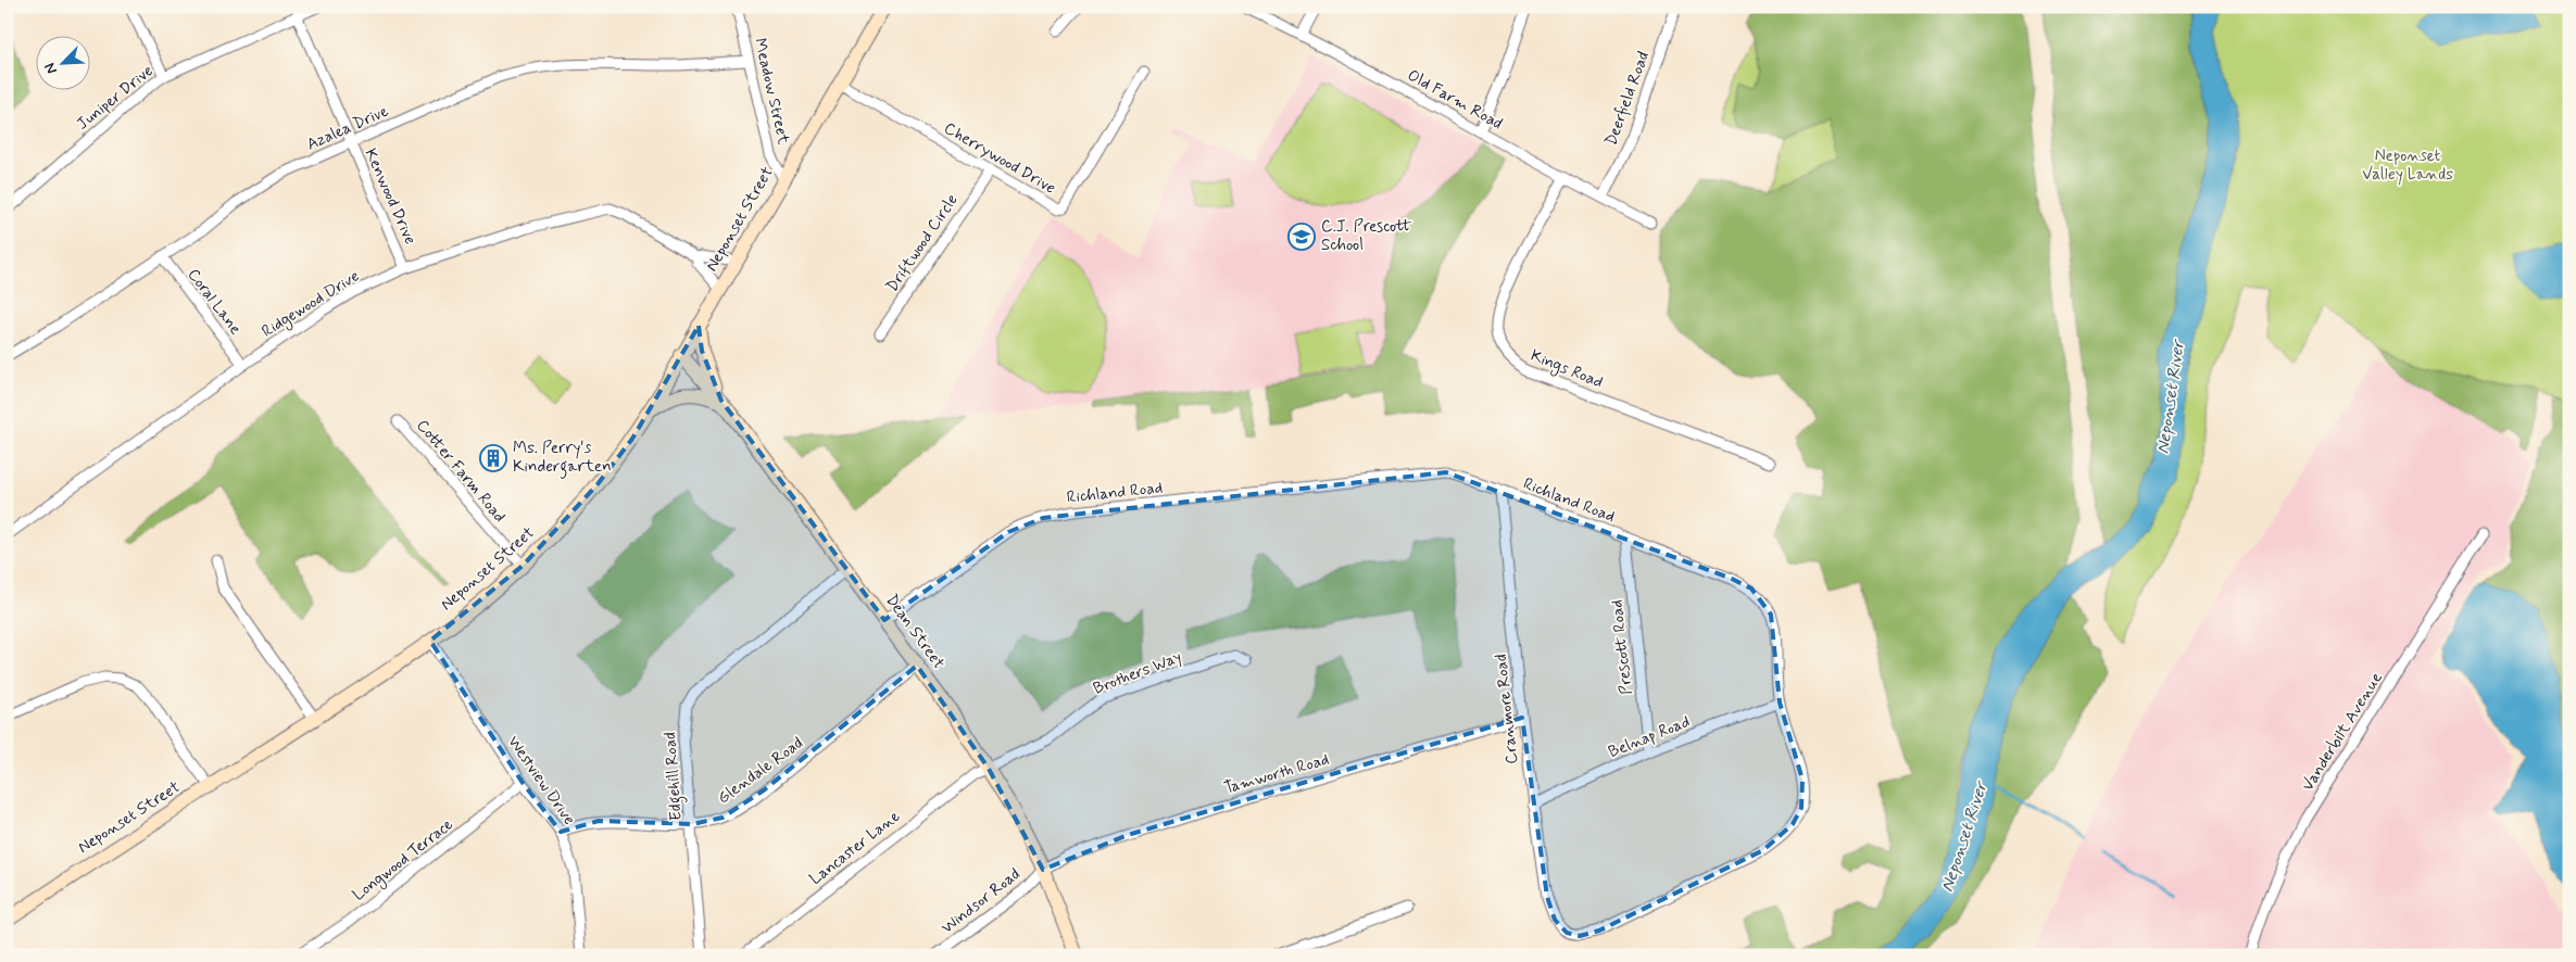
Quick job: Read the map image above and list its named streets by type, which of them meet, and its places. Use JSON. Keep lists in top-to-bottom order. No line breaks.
{"streets":{"main road":["Neponset Street","Dean Street"],"street":["Meadow Street","Juniper Drive","Deerfield Road","Old Farm Road","Azalea Drive","Cherrywood Drive","Kenwood Drive","Driftwood Circle","Coral Lane","Ridgewood Drive","Kings Road","Cotter Farm Road","Richland Road","Prescott Road","Brothers Way","Cranmore Road","Vanderbilt Avenue","Belnap Road","Glendale Road","Tamworth Road","Edgehill Road","Westview Drive","Lancaster Lane","Longwood Terrace","Windsor Road"]},"crossings":[["Meadow Street","Azalea Drive"],["Meadow Street","Neponset Street"],["Juniper Drive","Kenwood Drive"],["Deerfield Road","Old Farm Road"],["Old Farm Road","Kings Road"],["Azalea Drive","Kenwood Drive"],["Azalea Drive","Coral Lane"],["Cherrywood Drive","Neponset Street"],["Cherrywood Drive","Driftwood Circle"],["Kenwood Drive","Ridgewood Drive"],["Neponset Street","Ridgewood Drive"],["Neponset Street","Cotter Farm Road"],["Neponset Street","Dean Street"],["Neponset Street","Westview Drive"],["Coral Lane","Ridgewood Drive"],["Richland Road","Dean Street"],["Richland Road","Prescott Road"],["Richland Road","Cranmore Road"],["Richland Road","Belnap Road"],["Dean Street","Brothers Way"],["Dean Street","Glendale Road"],["Dean Street","Tamworth Road"],["Dean Street","Edgehill Road"],["Dean Street","Lancaster Lane"],["Dean Street","Windsor Road"],["Prescott Road","Belnap Road"],["Brothers Way","Lancaster Lane"],["Cranmore Road","Belnap Road"],["Cranmore Road","Tamworth Road"],["Glendale Road","Edgehill Road"],["Glendale Road","Westview Drive"],["Tamworth Road","Windsor Road"],["Westview Drive","Longwood Terrace"]],"water":["Neponset River"],"parks":["Neponset Valley Lands"],"places":{"school or university":["C.J. Prescott School"],"building":["Ms. Perry's Kindergarten"]},"north":"bottom left"}
